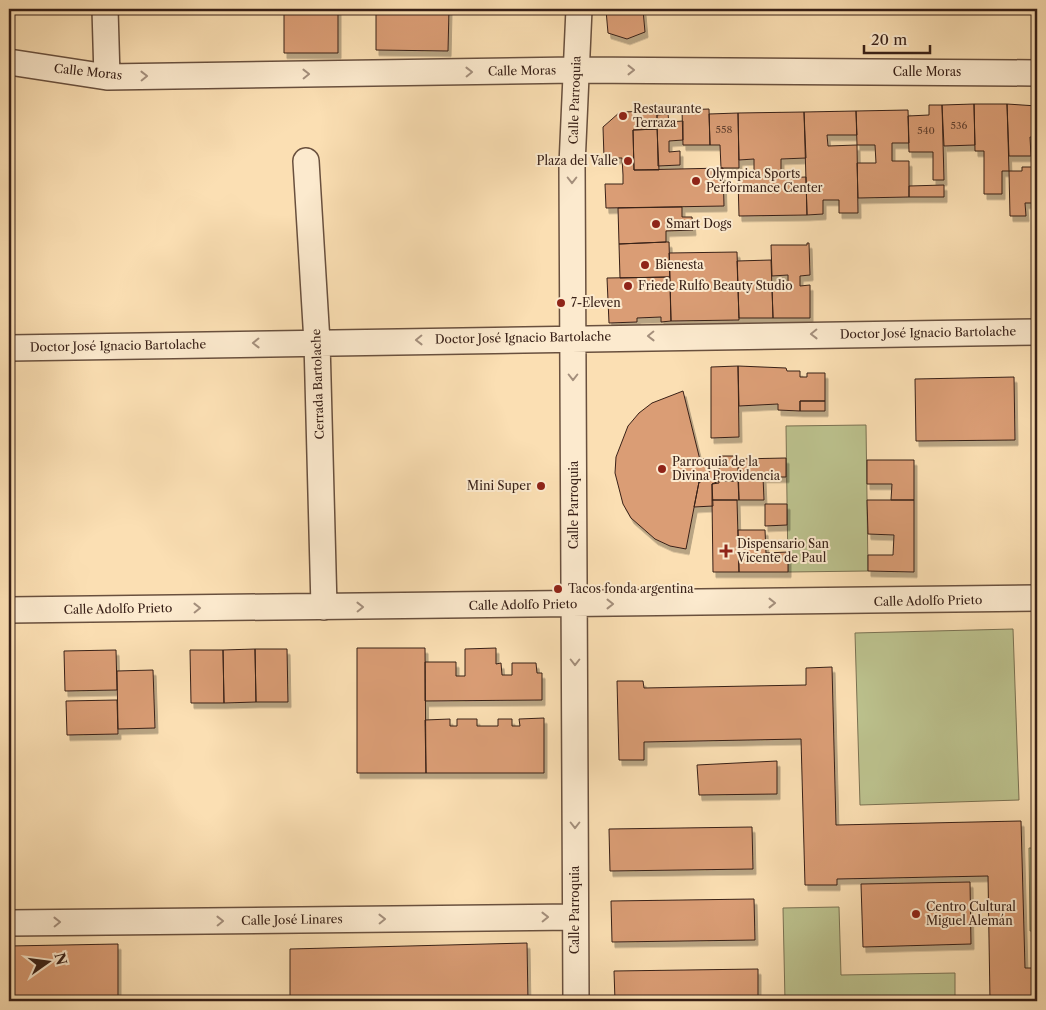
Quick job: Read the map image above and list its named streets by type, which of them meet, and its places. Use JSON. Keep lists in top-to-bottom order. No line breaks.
{"streets":{"street":["Calle Moras","Calle Parroquia","Doctor José Ignacio Bartolache","Cerrada Bartolache","Calle Adolfo Prieto","Calle José Linares"]},"crossings":[["Calle Moras","Calle Parroquia"],["Calle Parroquia","Doctor José Ignacio Bartolache"],["Calle Parroquia","Calle Adolfo Prieto"],["Calle Parroquia","Calle José Linares"],["Doctor José Ignacio Bartolache","Cerrada Bartolache"],["Cerrada Bartolache","Calle Adolfo Prieto"]],"one_way":["Calle Moras","Calle Parroquia","Doctor José Ignacio Bartolache","Calle Adolfo Prieto","Calle José Linares"],"places":{"other":["Restaurante Terraza","Plaza del Valle","Olympica Sports Performance Center","Smart Dogs","Bienesta","Friede Rulfo Beauty Studio","7-Eleven","Parroquia de la Divina Providencia","Mini Super","Tacos fonda argentina","Centro Cultural Miguel Alemán"],"health":["Dispensario San Vicente de Paul"]},"house_numbers":["536","558","540"],"scale_bar":"20 m","north":"right"}
